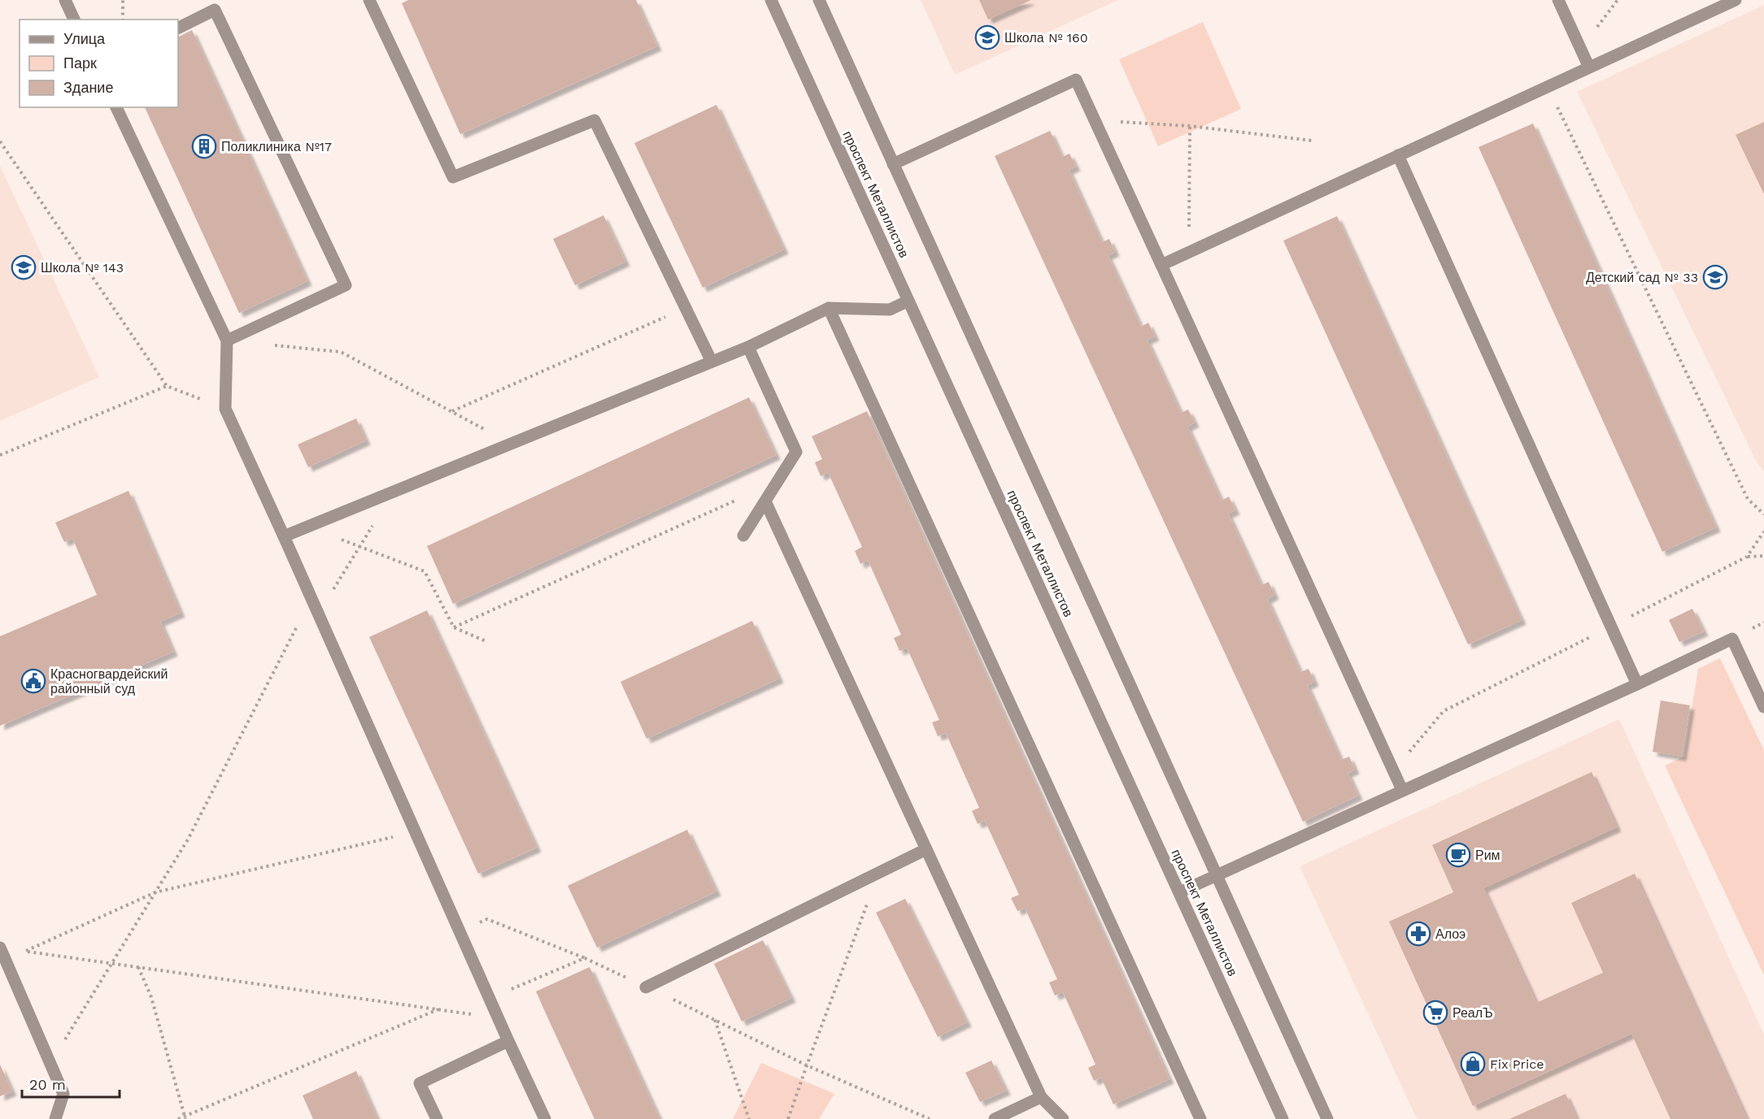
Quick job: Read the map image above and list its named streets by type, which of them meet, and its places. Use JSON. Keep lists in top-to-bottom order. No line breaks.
{"streets":{"street":["проспект Металлистов"]},"places":{"school or university":["Школа № 160","Школа № 143","Детский сад № 33"],"building":["Поликлиника №17"],"public building":["Красногвардейский районный суд"],"cafe":["Рим"],"pharmacy":["Алоэ"],"supermarket":["РеалЪ"],"shop":["Fix Price"]},"legend":["Улица","Парк","Здание"],"scale_bar":"20 m"}
